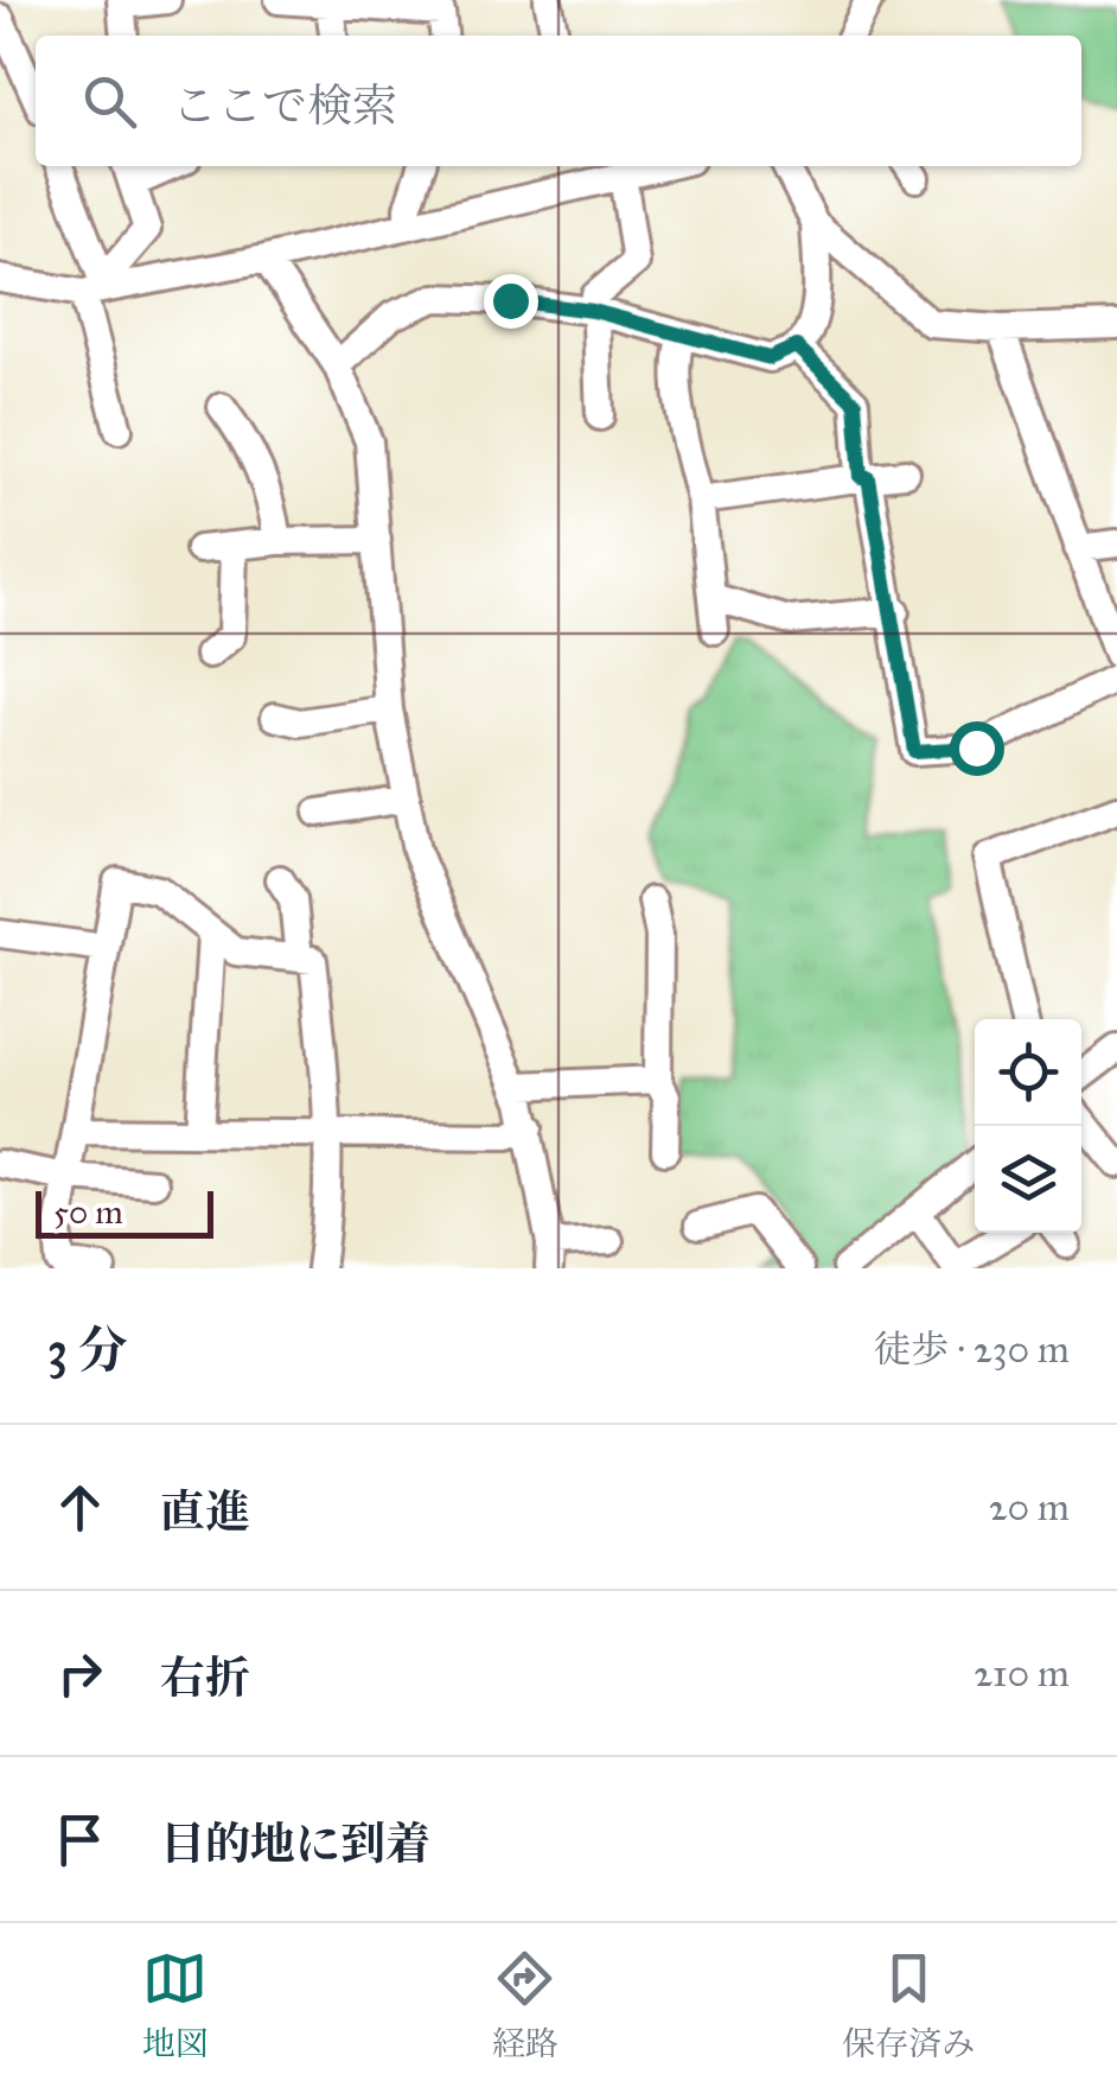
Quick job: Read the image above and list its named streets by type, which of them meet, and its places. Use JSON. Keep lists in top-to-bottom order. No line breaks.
{"scale_bar":"50 m","page":{"search":"ここで検索","scale":"50 m","heading":["3 分","徒歩 · 230 m"],"list":[["直進","20 m"],["右折","210 m"],"目的地に到着"],"nav":["地図","経路","保存済み"]}}
